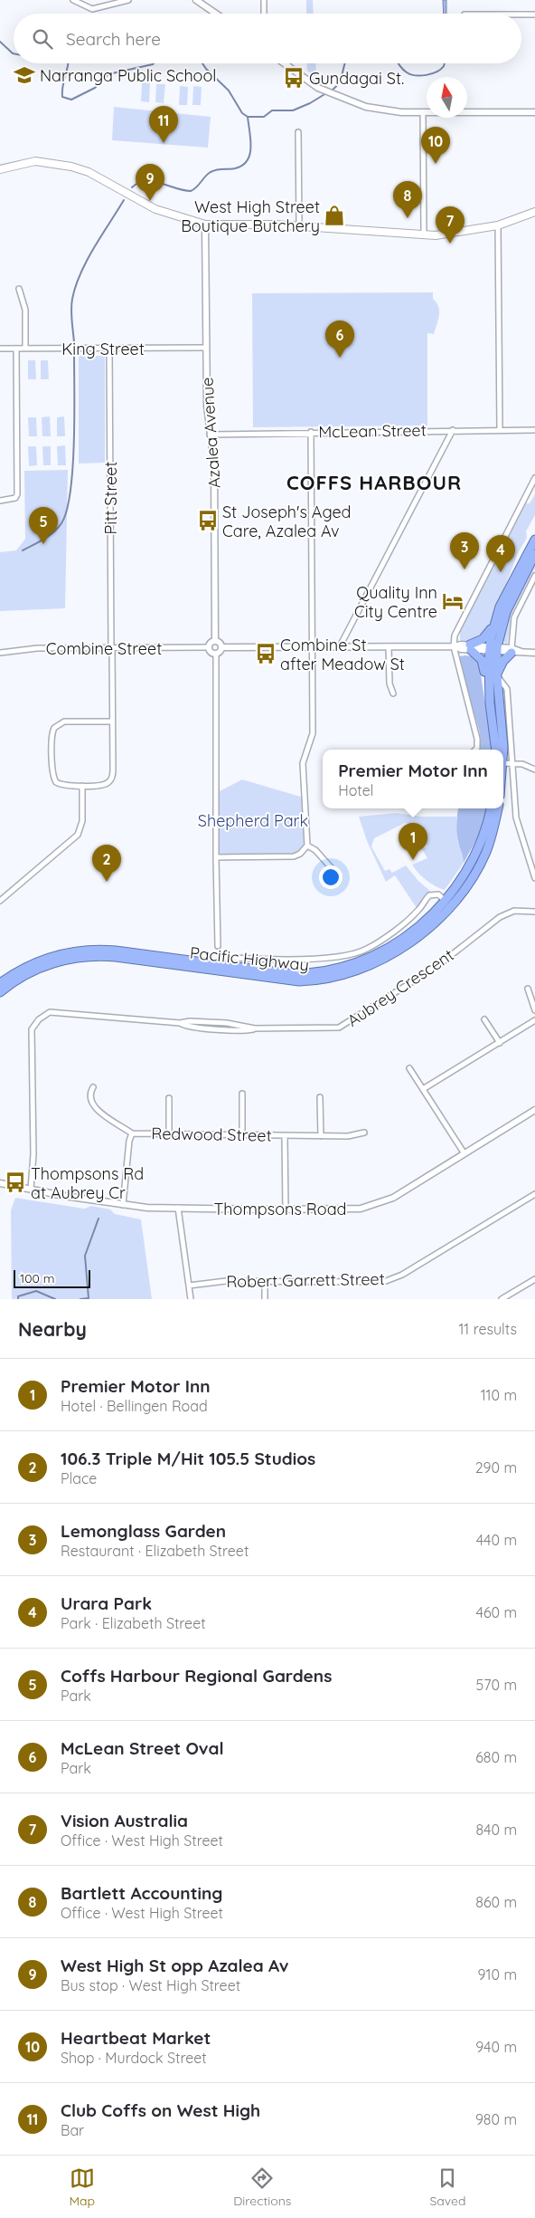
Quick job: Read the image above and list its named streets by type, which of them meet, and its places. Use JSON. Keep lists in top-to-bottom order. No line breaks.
{"streets":{"highway":["Pacific Highway"],"street":["King Street","McLean Street","Azalea Avenue","Pitt Street","Combine Street","Aubrey Crescent","Redwood Street","Thompsons Road","Robert Garrett Street"]},"crossings":[["King Street","Azalea Avenue"],["King Street","Pitt Street"],["McLean Street","Azalea Avenue"],["Azalea Avenue","Combine Street"],["Pitt Street","Combine Street"],["Aubrey Crescent","Thompsons Road"],["Redwood Street","Thompsons Road"]],"districts":["COFFS HARBOUR"],"parks":["Shepherd Park"],"places":{"school or university":["Narranga Public School"],"bus stop":["Gundagai St.","St Joseph's Aged Care, Azalea Av","Combine St after Meadow St","Thompsons Rd at Aubrey Cr"],"shop":["West High Street Boutique Butchery"],"hotel":["Quality Inn City Centre"]},"scale_bar":"100 m","north":"top","page":{"search":"Search here","pins":["11","10","9","8","7","6","5","3","4","1","2"],"popup":["Premier Motor Inn","Hotel"],"scale":"100 m","heading":["Nearby","11 results"],"list":[{"mark":"1","name":"Premier Motor Inn","note":"Hotel · Bellingen Road","value":"110 m"},{"mark":"2","name":"106.3 Triple M/Hit 105.5 Studios","note":"Place","value":"290 m"},{"mark":"3","name":"Lemonglass Garden","note":"Restaurant · Elizabeth Street","value":"440 m"},{"mark":"4","name":"Urara Park","note":"Park · Elizabeth Street","value":"460 m"},{"mark":"5","name":"Coffs Harbour Regional Gardens","note":"Park","value":"570 m"},{"mark":"6","name":"McLean Street Oval","note":"Park","value":"680 m"},{"mark":"7","name":"Vision Australia","note":"Office · West High Street","value":"840 m"},{"mark":"8","name":"Bartlett Accounting","note":"Office · West High Street","value":"860 m"},{"mark":"9","name":"West High St opp Azalea Av","note":"Bus stop · West High Street","value":"910 m"},{"mark":"10","name":"Heartbeat Market","note":"Shop · Murdock Street","value":"940 m"},{"mark":"11","name":"Club Coffs on West High","note":"Bar","value":"980 m"}],"nav":["Map","Directions","Saved"]}}
